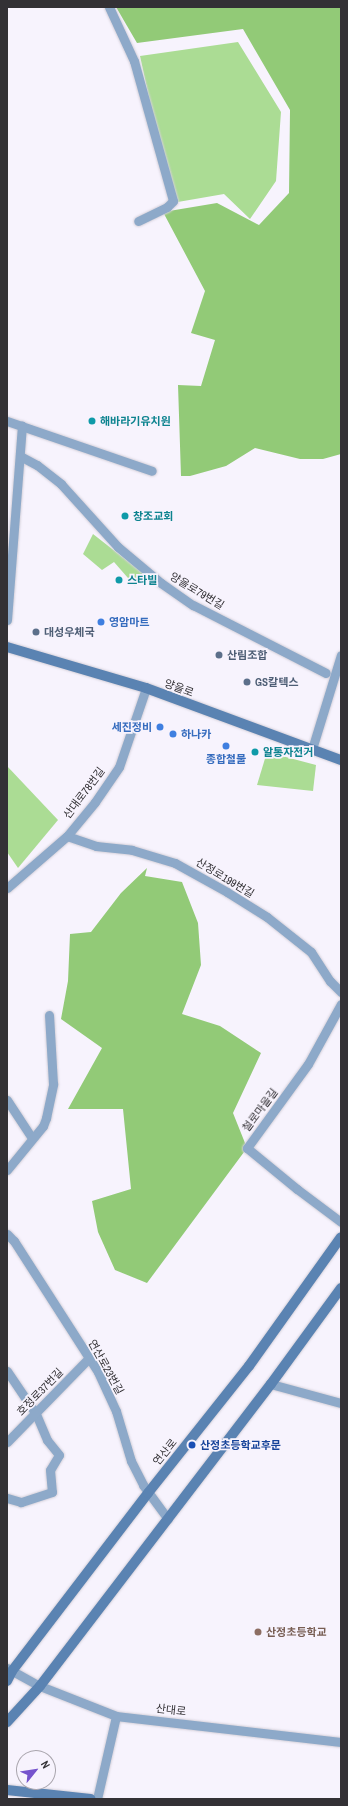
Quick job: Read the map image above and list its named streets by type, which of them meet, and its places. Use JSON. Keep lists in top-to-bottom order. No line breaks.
{"streets":{"street":["양을로79번길","양을로","산대로78번길","산정로199번길","철로마을길","연산로23번길","호정로37번길","연산로","산대로"]},"crossings":[["양을로","산대로78번길"],["산대로78번길","산정로199번길"],["연산로23번길","호정로37번길"],["연산로23번길","연산로"],["연산로","산대로"]],"places":["해바라기유치원","창조교회","스타빌","영암마트","대성우체국","산림조합","GS칼텍스","세진정비","하나카","종합철물","알통자전거","산정초등학교후문","산정초등학교"],"north":"top right"}
